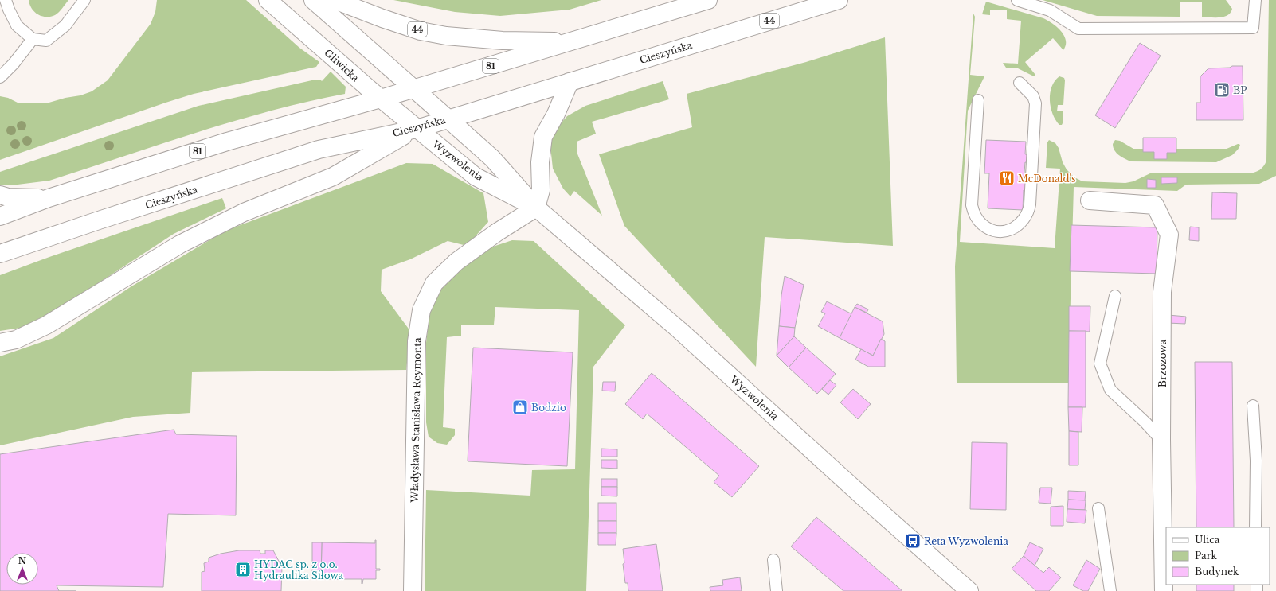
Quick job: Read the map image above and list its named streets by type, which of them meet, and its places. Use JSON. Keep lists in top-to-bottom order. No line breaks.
{"streets":{"main road":["44","Cieszyńska","Gliwicka","81","Wyzwolenia","Brzozowa","Władysława Stanisława Reymonta"]},"crossings":[["44","81"],["Cieszyńska","Gliwicka"],["Cieszyńska","Wyzwolenia"],["Gliwicka","81"],["Gliwicka","Wyzwolenia"],["Wyzwolenia","Władysława Stanisława Reymonta"]],"places":{"fuel station":["BP"],"restaurant":["McDonald's"],"shop":["Bodzio"],"bus stop":["Reta Wyzwolenia"],"building":["HYDAC sp. z o.o. Hydraulika Siłowa"]},"legend":["Ulica","Park","Budynek"],"north":"top"}
